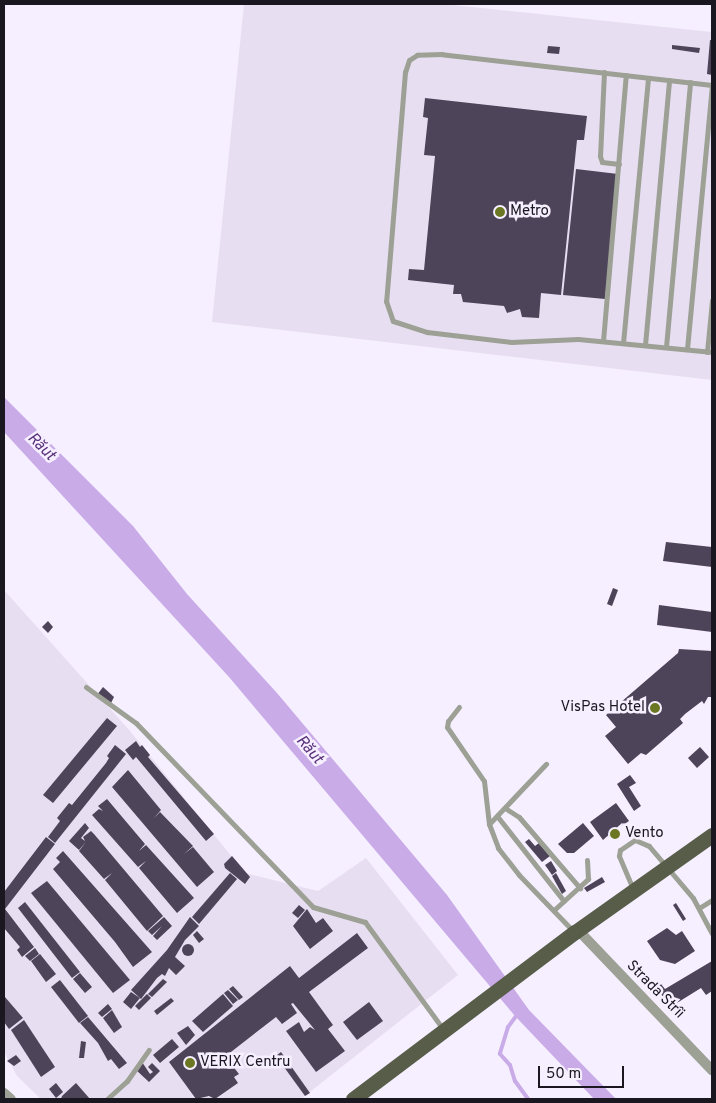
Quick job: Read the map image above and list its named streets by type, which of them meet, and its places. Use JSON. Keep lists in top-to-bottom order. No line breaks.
{"streets":{"street":["Strada Strîi"]},"water":["Răut"],"places":["Metro","VisPas Hotel","Vento","VERIX Centru"],"scale_bar":"50 m"}
